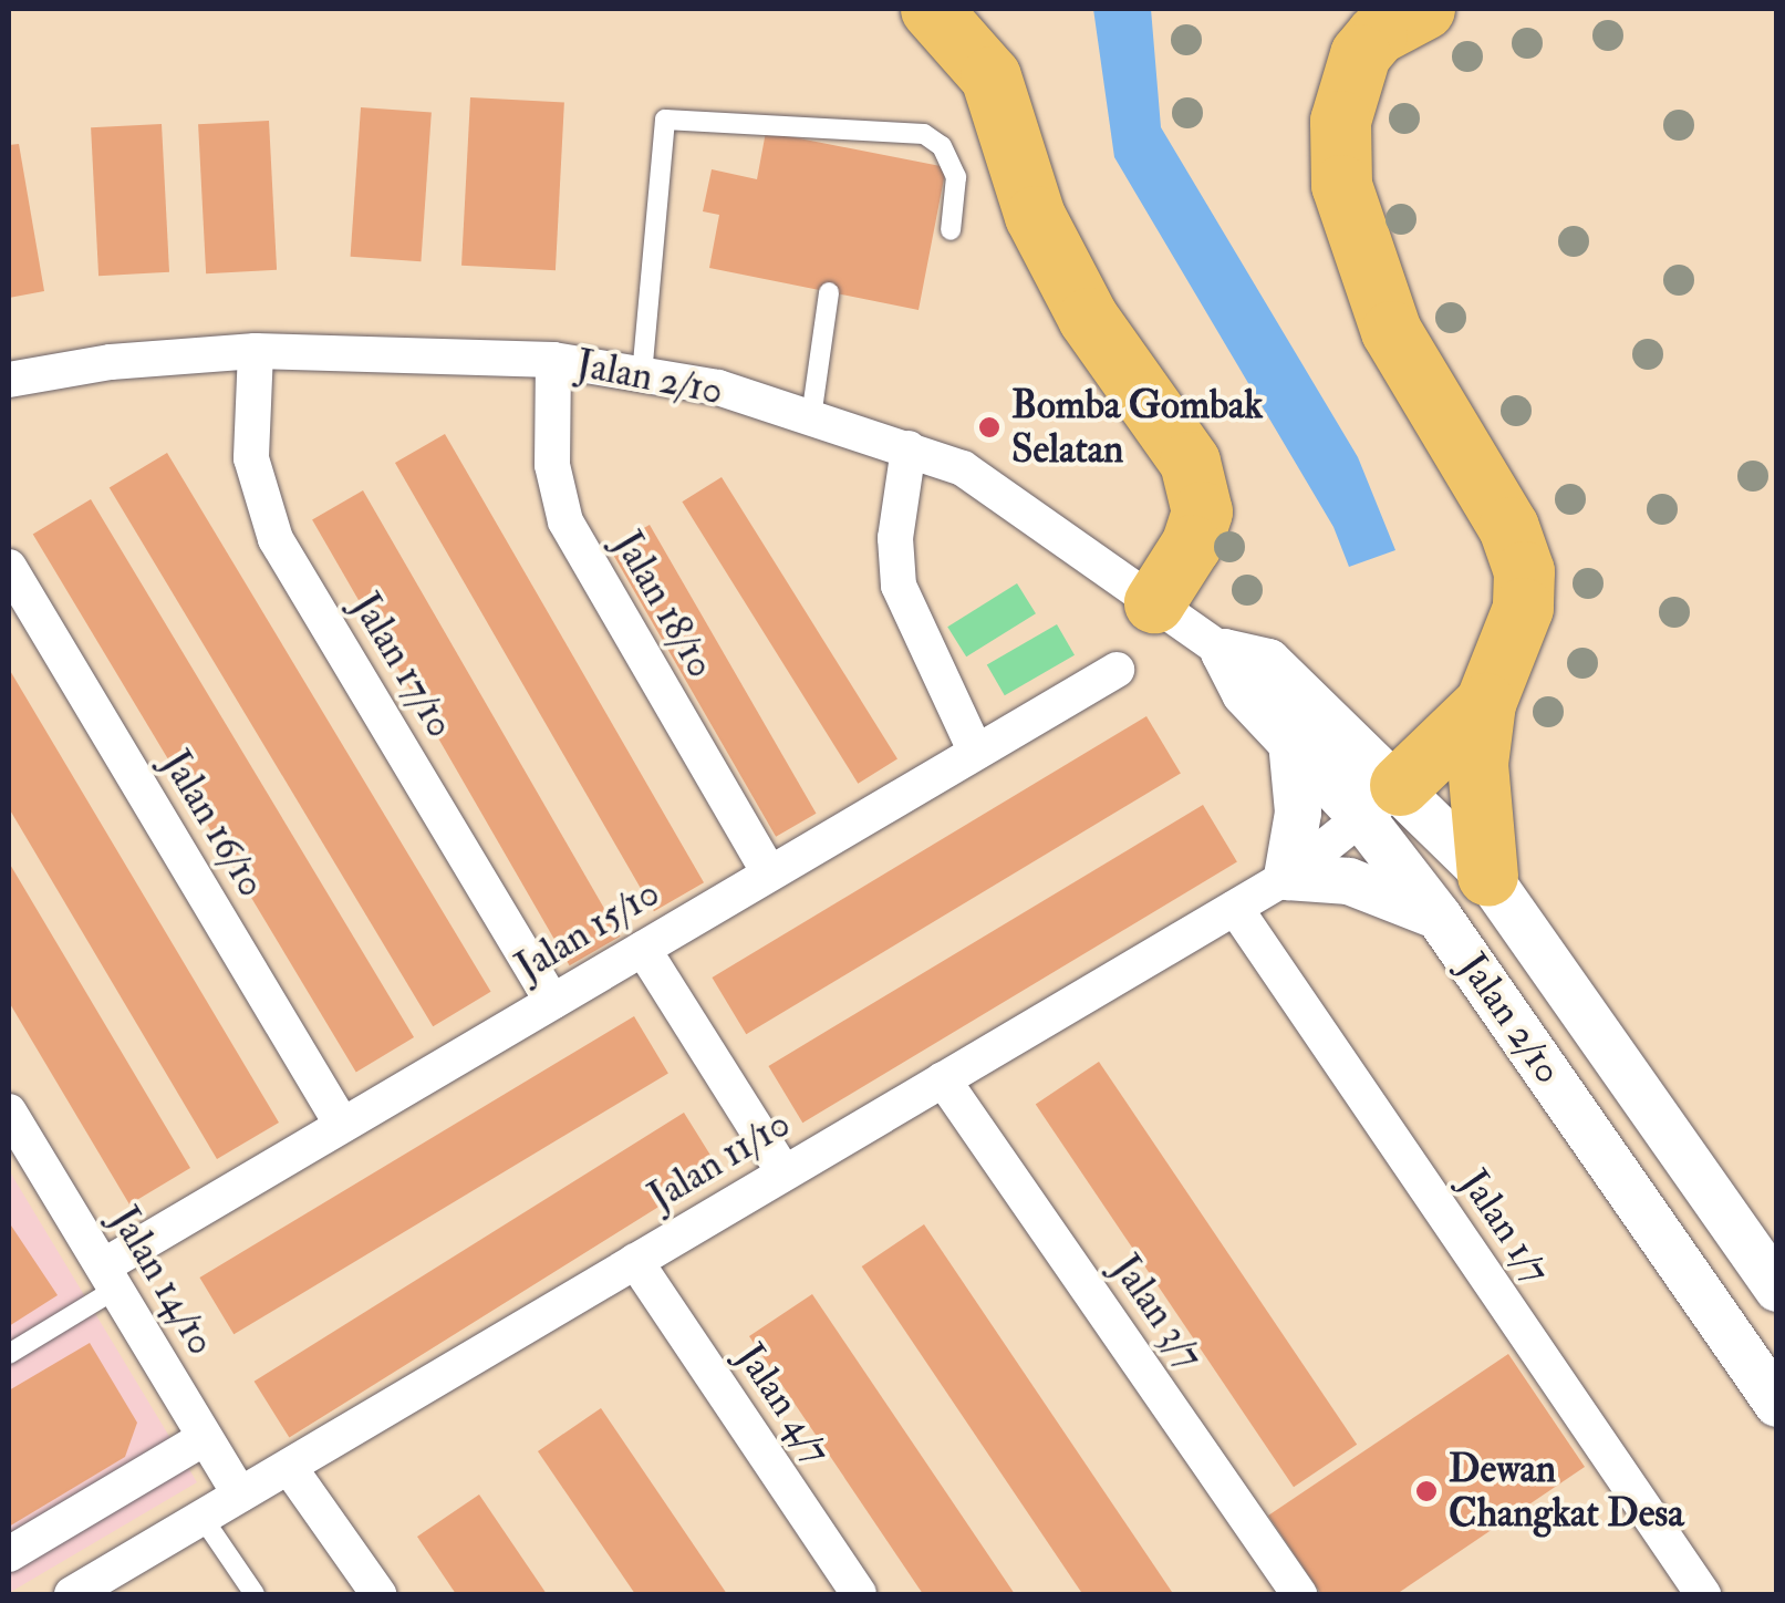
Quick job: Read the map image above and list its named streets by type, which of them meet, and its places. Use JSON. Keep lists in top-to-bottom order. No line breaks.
{"streets":{"street":["Jalan 2/10","Jalan 18/10","Jalan 17/10","Jalan 16/10","Jalan 15/10","Jalan 11/10","Jalan 1/7","Jalan 14/10","Jalan 3/7","Jalan 4/7"]},"crossings":[["Jalan 2/10","Jalan 18/10"],["Jalan 2/10","Jalan 17/10"],["Jalan 2/10","Jalan 11/10"],["Jalan 18/10","Jalan 15/10"],["Jalan 17/10","Jalan 15/10"],["Jalan 16/10","Jalan 15/10"],["Jalan 15/10","Jalan 14/10"],["Jalan 11/10","Jalan 1/7"],["Jalan 11/10","Jalan 14/10"],["Jalan 11/10","Jalan 3/7"],["Jalan 11/10","Jalan 4/7"]],"places":["Bomba Gombak Selatan","Dewan Changkat Desa"]}
